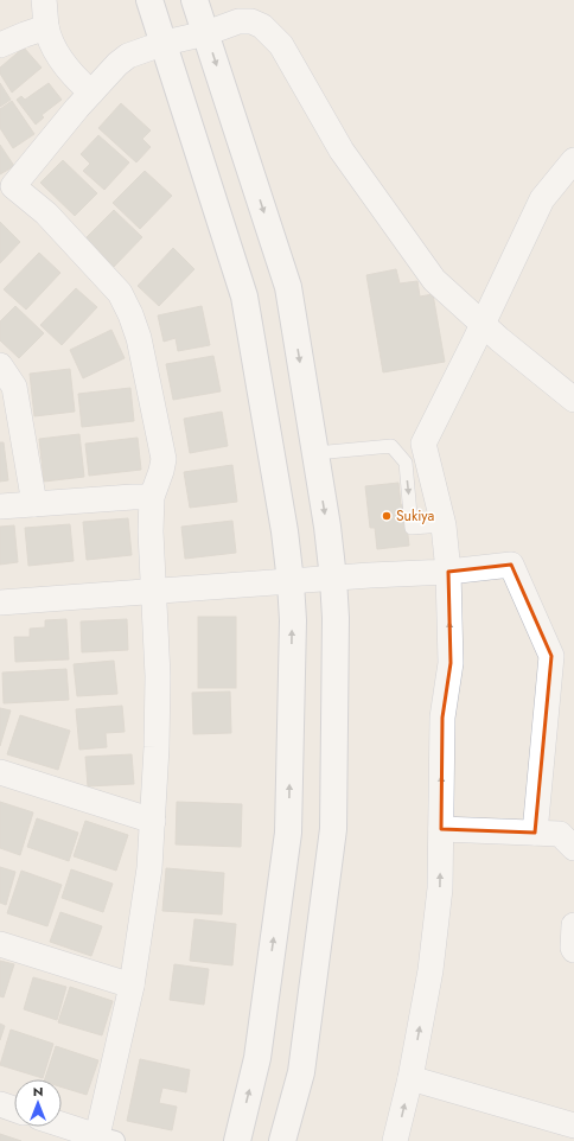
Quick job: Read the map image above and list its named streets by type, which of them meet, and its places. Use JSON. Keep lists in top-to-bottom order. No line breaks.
{"places":["Sukiya"],"north":"top"}
